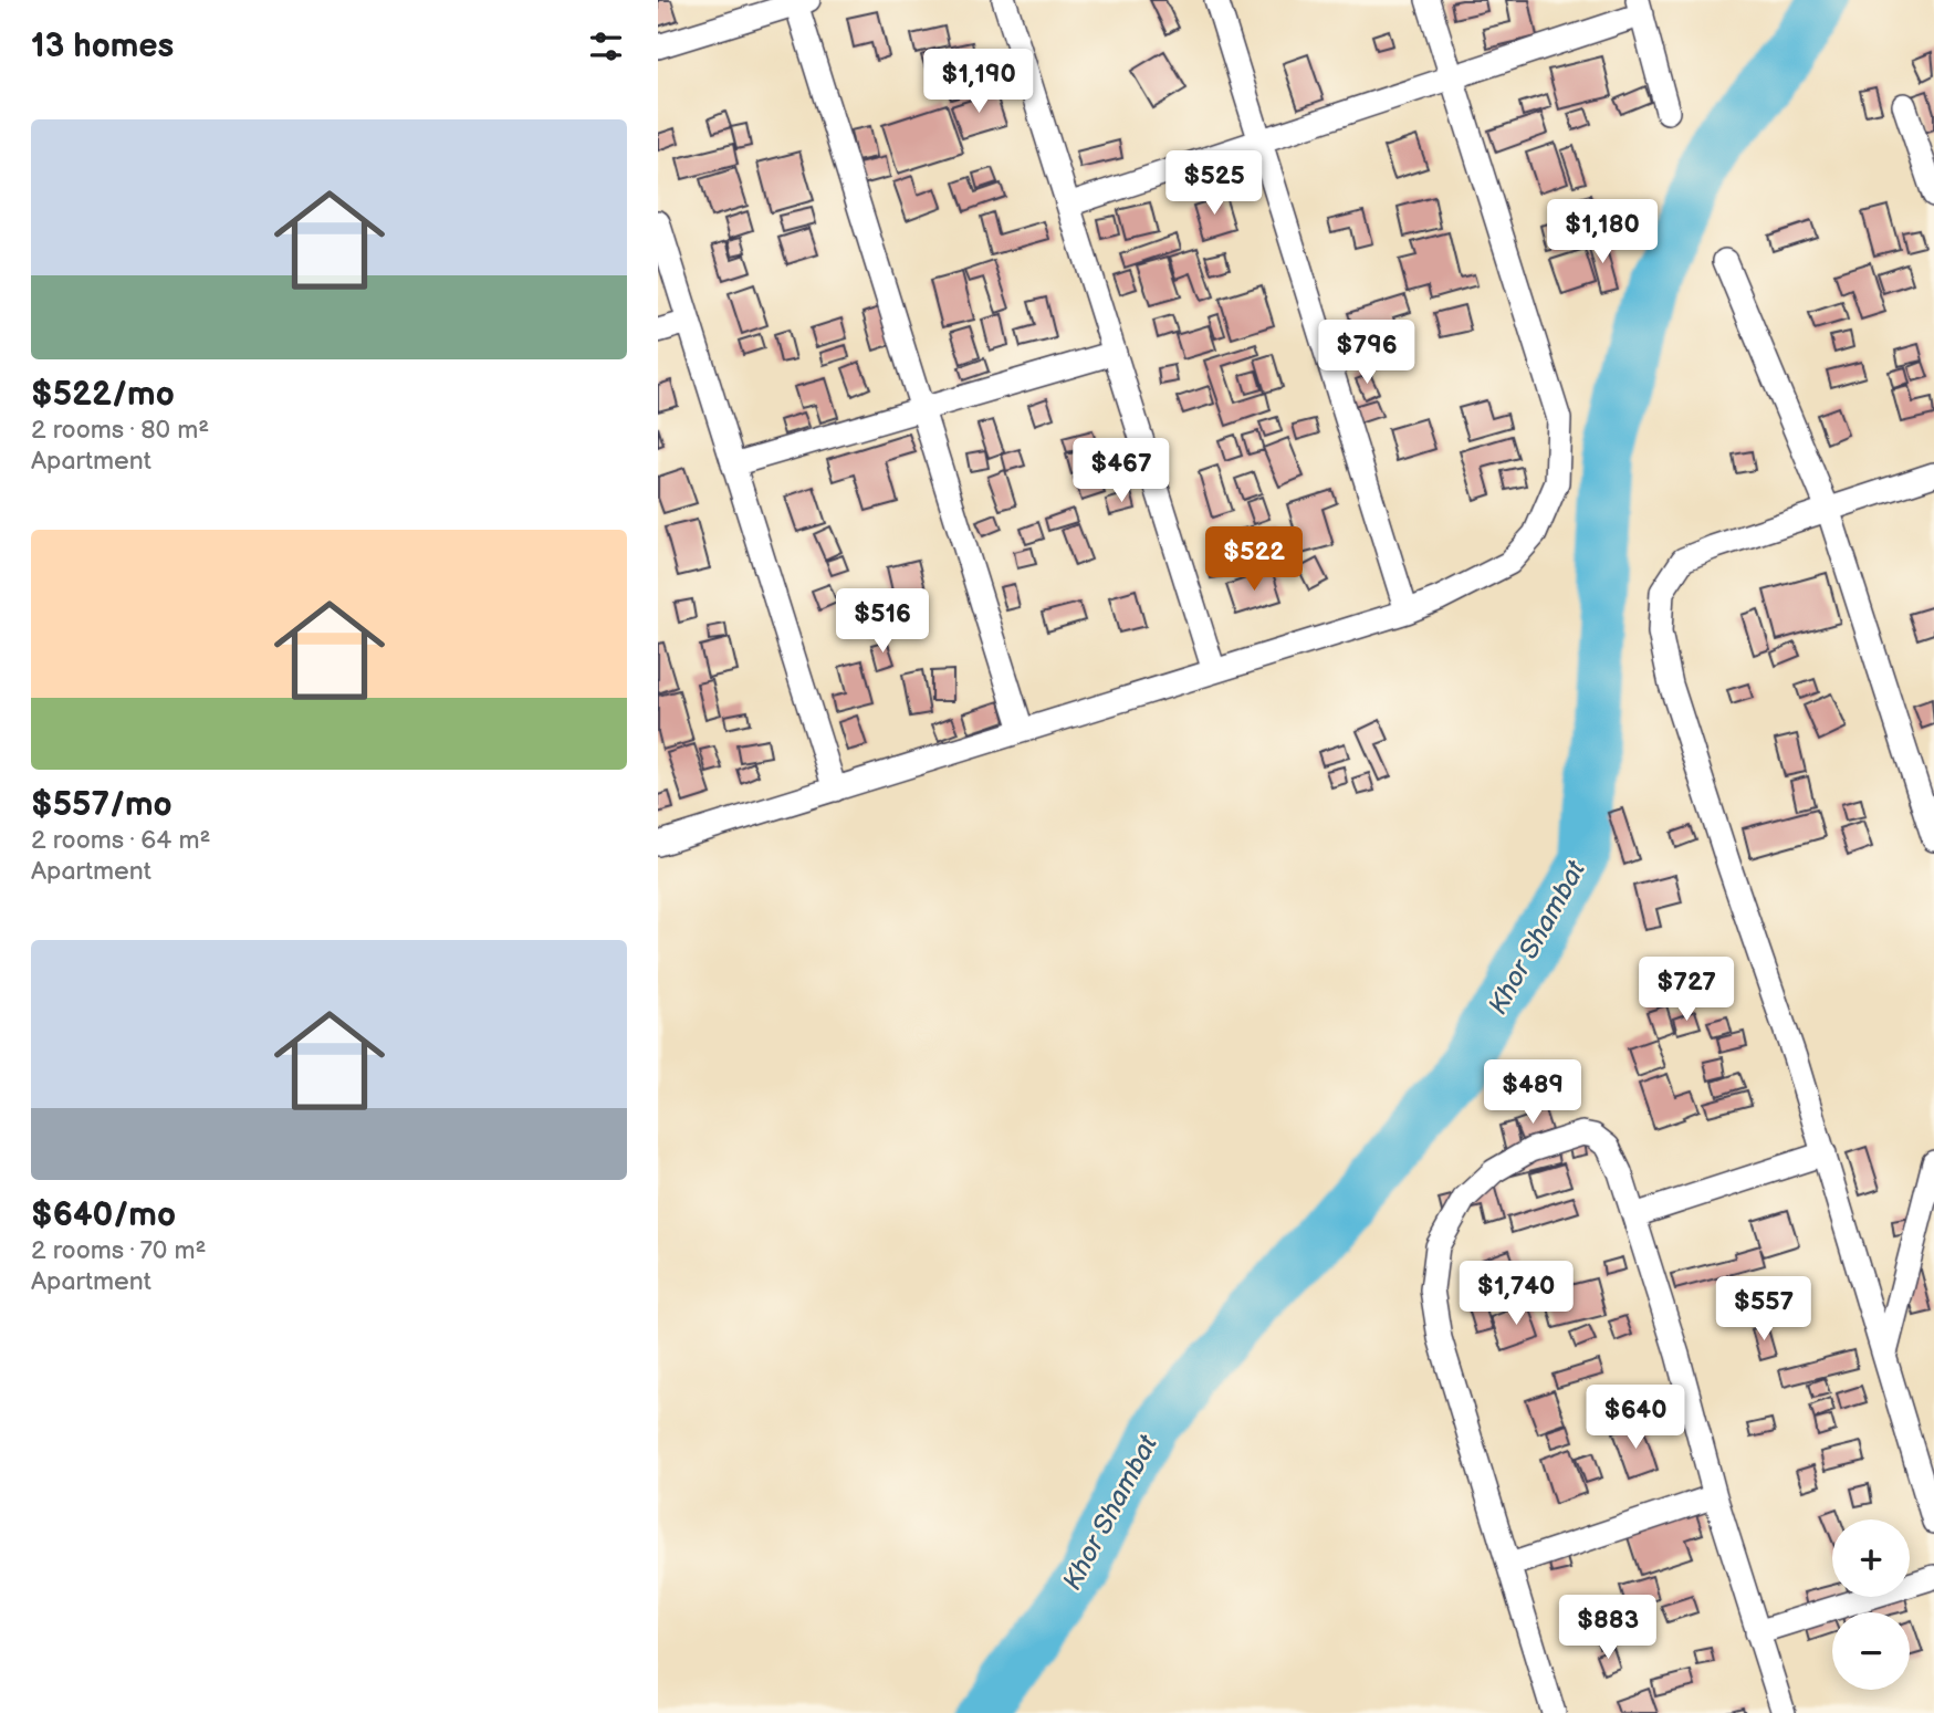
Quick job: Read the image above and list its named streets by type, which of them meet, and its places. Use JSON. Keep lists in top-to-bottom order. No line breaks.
{"water":["Khor Shambat"],"page":{"heading":"13 homes","price":["$1,190","$525","$1,180","$796","$467","$522","$516","$727","$489","$1,740","$557","$640","$883"],"list":[{"name":"$522/mo","note":"2 rooms · 80 m² · Apartment"},{"name":"$557/mo","note":"2 rooms · 64 m² · Apartment"},{"name":"$640/mo","note":"2 rooms · 70 m² · Apartment"}],"map_buttons":["+","−"]}}
